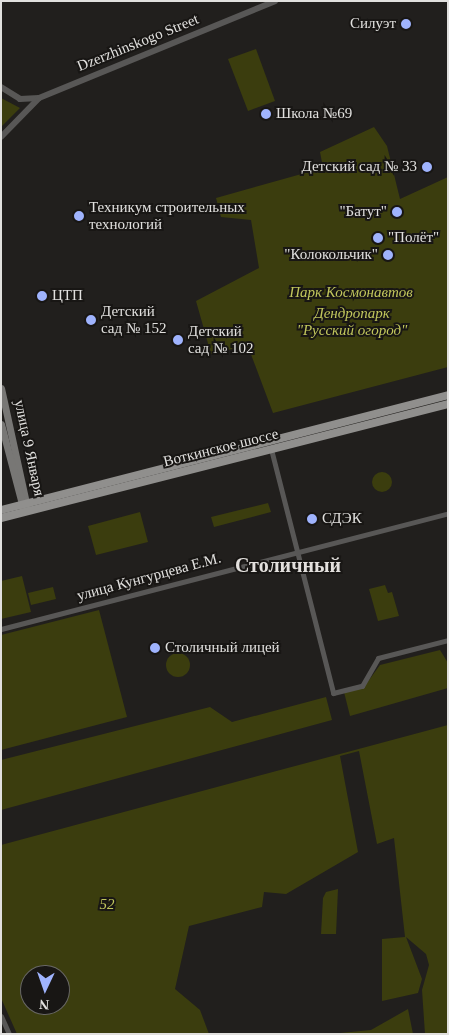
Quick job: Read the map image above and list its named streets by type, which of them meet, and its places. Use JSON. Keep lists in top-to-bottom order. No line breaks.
{"streets":{"main road":["улица 9 Января","Воткинское шоссе"],"street":["Dzerzhinskogo Street","улица Кунгурцева Е.М."]},"crossings":[["улица 9 Января","Воткинское шоссе"]],"districts":["Столичный"],"parks":["Парк Космонавтов","Дендропарк \"Русский огород\"","52"],"places":["Силуэт","Школа №69","Детский сад № 33","\"Батут\"","Техникум строительных технологий","\"Полёт\"","\"Колокольчик\"","ЦТП","Детский сад № 152","Детский сад № 102","СДЭК","Столичный лицей"],"north":"bottom"}
